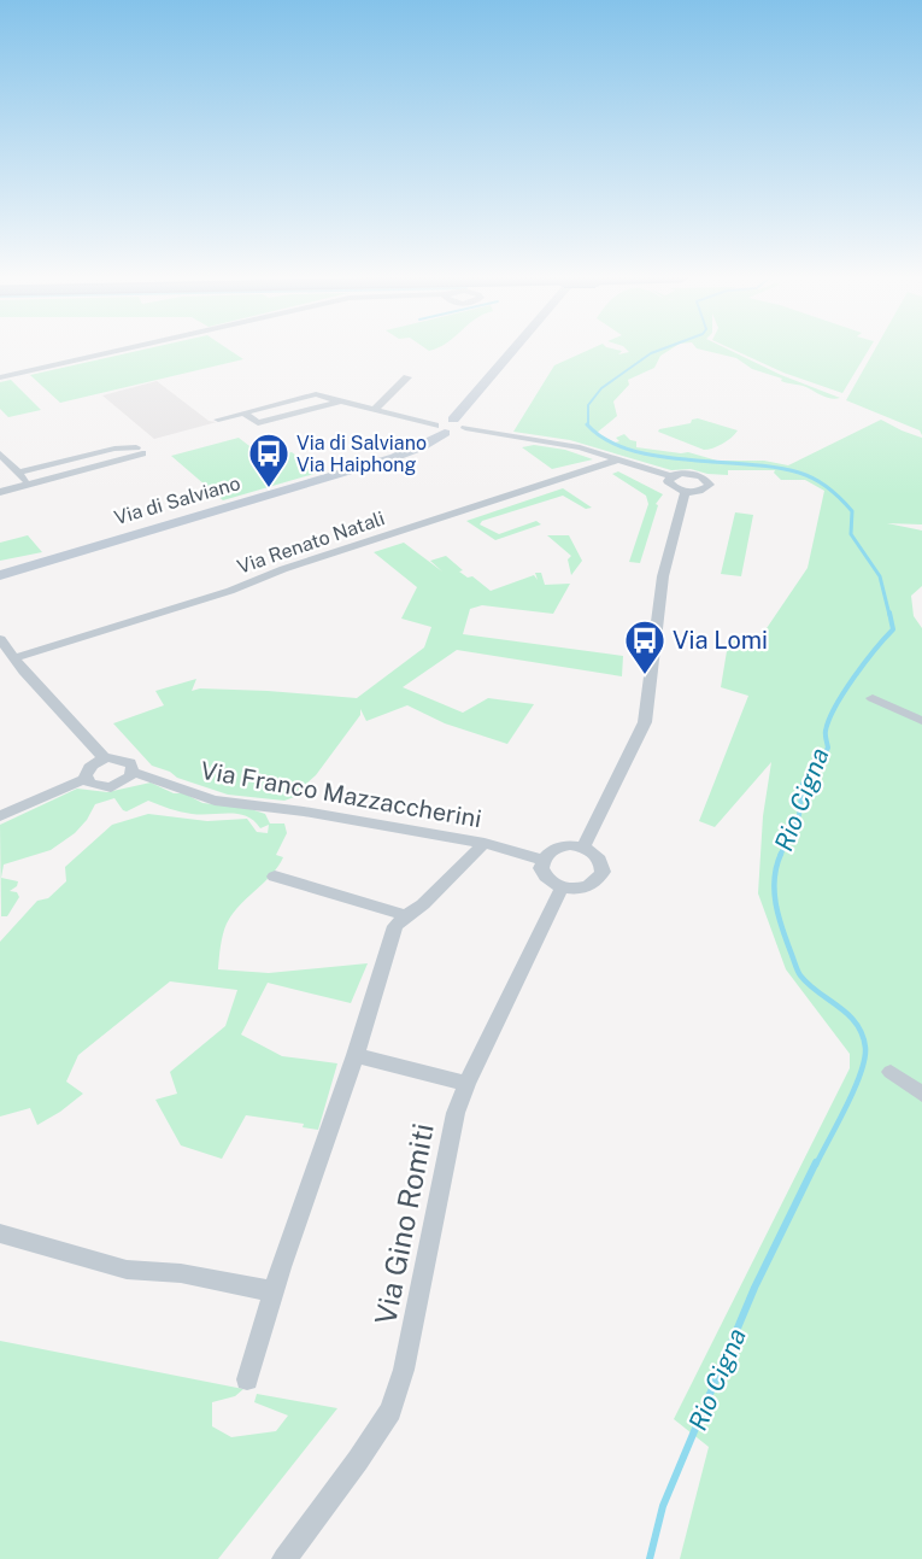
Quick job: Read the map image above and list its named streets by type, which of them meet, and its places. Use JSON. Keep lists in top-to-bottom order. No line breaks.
{"streets":{"street":["Via di Salviano","Via Renato Natali","Via Franco Mazzaccherini","Via Gino Romiti"]},"crossings":[["Via Franco Mazzaccherini","Via Gino Romiti"]],"water":["Rio Cigna"],"places":{"bus stop":["Via di Salviano Via Haiphong","Via Lomi"]}}
